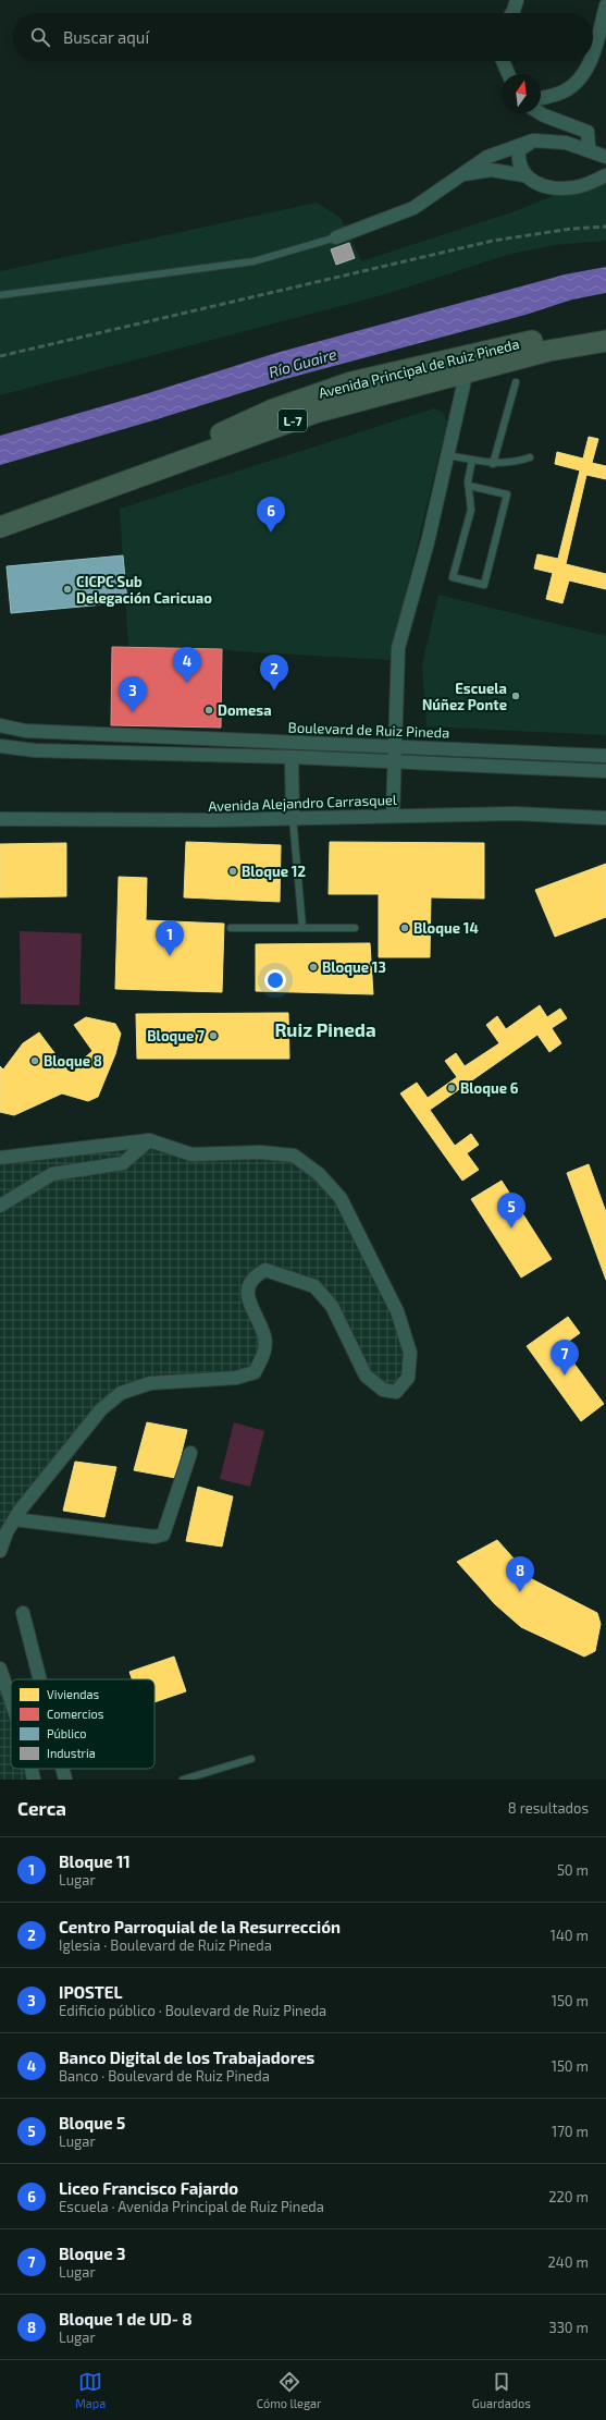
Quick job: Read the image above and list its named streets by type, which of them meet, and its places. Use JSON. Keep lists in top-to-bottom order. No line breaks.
{"streets":{"main road":["Avenida Principal de Ruiz Pineda","L-7"],"street":["Boulevard de Ruiz Pineda","Avenida Alejandro Carrasquel"]},"districts":["Ruiz Pineda"],"water":["Río Guaire"],"places":["CICPC Sub Delegación Caricuao","Escuela Núñez Ponte","Domesa","Bloque 12","Bloque 14","Bloque 13","Bloque 7","Bloque 8","Bloque 6"],"legend":["Viviendas","Comercios","Público","Industria"],"north":"top","page":{"search":"Buscar aquí","pins":["6","4","2","3","1","5","7","8"],"heading":["Cerca","8 resultados"],"list":[{"mark":"1","name":"Bloque 11","note":"Lugar","value":"50 m"},{"mark":"2","name":"Centro Parroquial de la Resurrección","note":"Iglesia · Boulevard de Ruiz Pineda","value":"140 m"},{"mark":"3","name":"IPOSTEL","note":"Edificio público · Boulevard de Ruiz Pineda","value":"150 m"},{"mark":"4","name":"Banco Digital de los Trabajadores","note":"Banco · Boulevard de Ruiz Pineda","value":"150 m"},{"mark":"5","name":"Bloque 5","note":"Lugar","value":"170 m"},{"mark":"6","name":"Liceo Francisco Fajardo","note":"Escuela · Avenida Principal de Ruiz Pineda","value":"220 m"},{"mark":"7","name":"Bloque 3","note":"Lugar","value":"240 m"},{"mark":"8","name":"Bloque 1 de UD- 8","note":"Lugar","value":"330 m"}],"nav":["Mapa","Cómo llegar","Guardados"]}}
